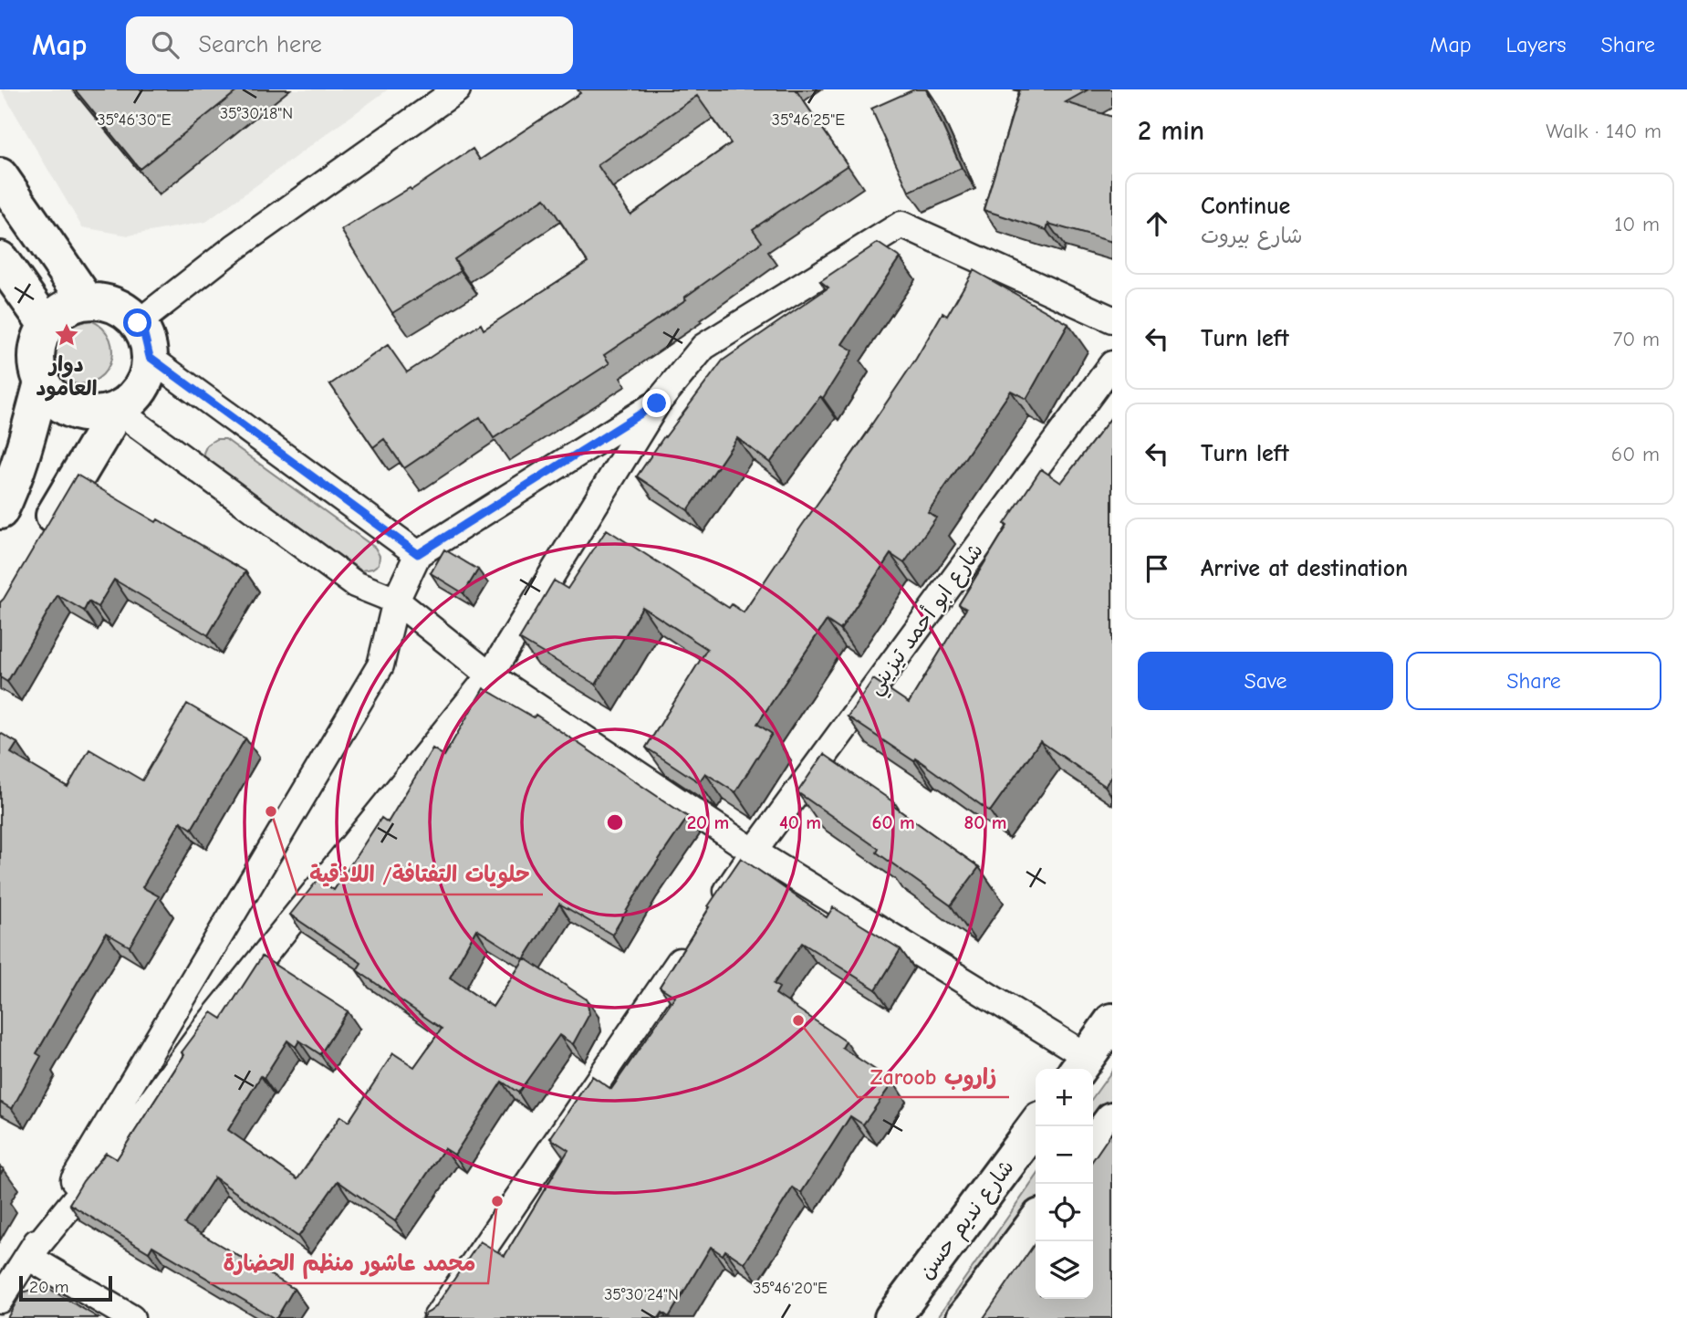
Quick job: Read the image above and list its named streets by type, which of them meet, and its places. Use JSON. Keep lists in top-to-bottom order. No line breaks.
{"streets":{"main road":["شارع نديم حسن"],"street":["شارع ابو أحمد تيزيني"]},"places":{"place":["دوار العامود"],"other":["حلويات التفتافة/ اللاذقية","Zaroob زاروب","محمد عاشور منظم الحضارة"]},"scale_bar":"20 m","page":{"header":"Map","search":"Search here","nav":["Map","Layers","Share"],"heading":["2 min","Walk · 140 m"],"list":[["Continue","شارع بيروت","10 m"],["Turn left","70 m"],["Turn left","60 m"],"Arrive at destination"],"buttons":["Save","Share"],"map_buttons":["+","−"],"scale":"20 m"},"coordinates":["35°30'18\"N","35°46'30\"E","35°46'25\"E","35°46'20\"E","35°30'24\"N"],"rings":["20 m","40 m","60 m","80 m"]}
